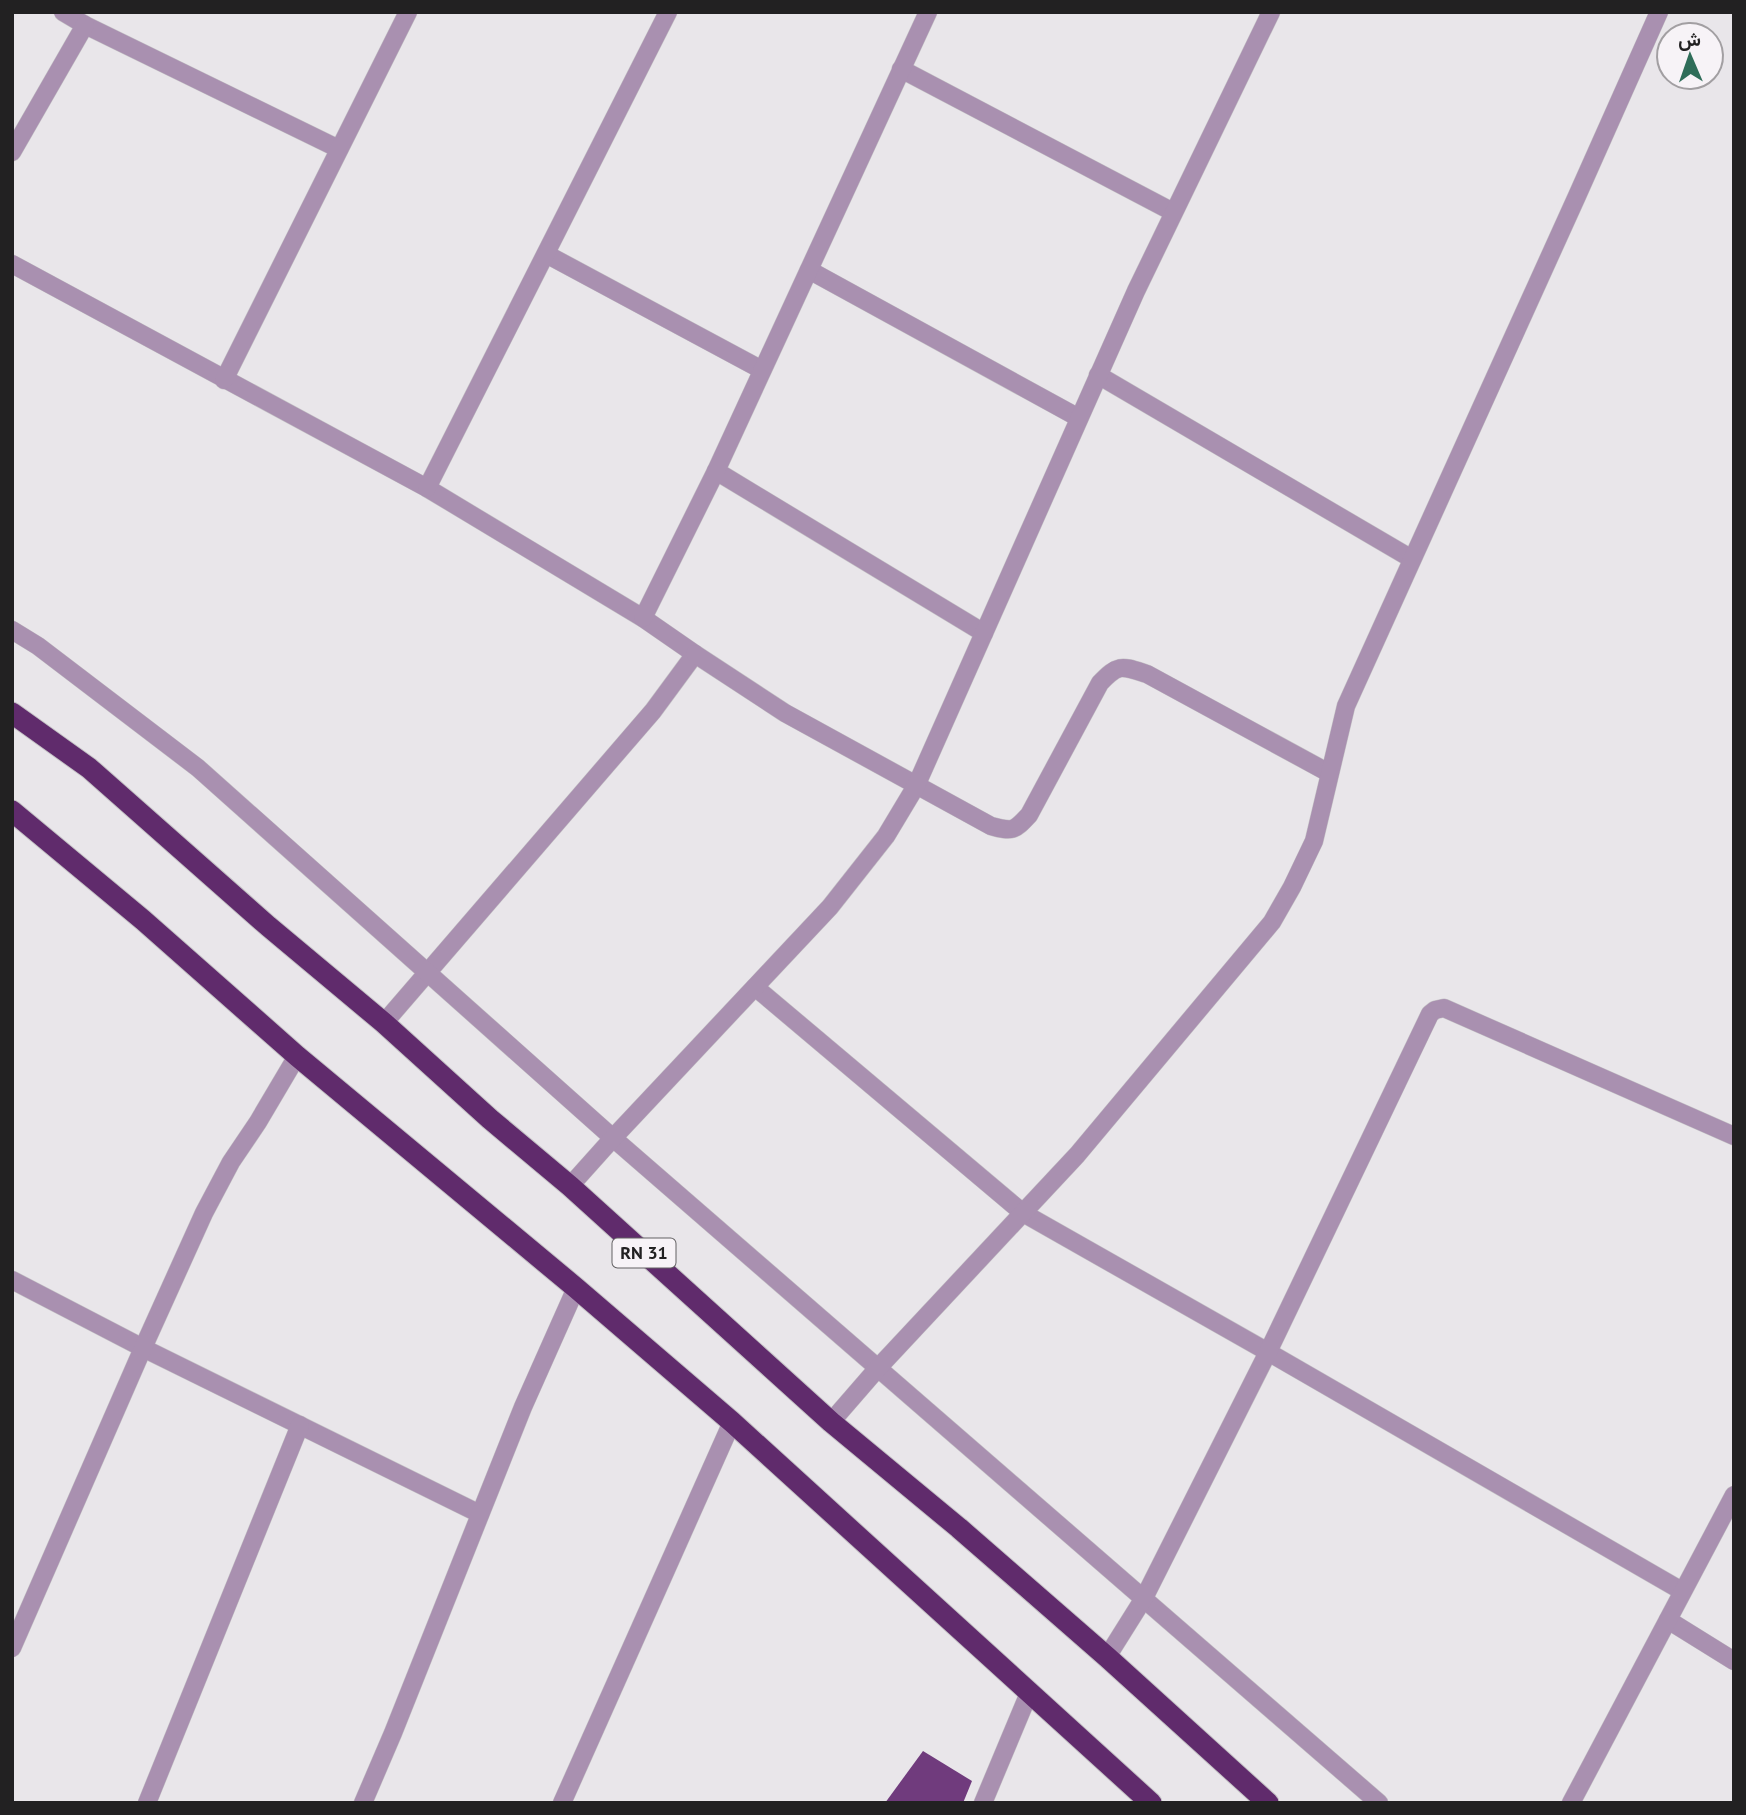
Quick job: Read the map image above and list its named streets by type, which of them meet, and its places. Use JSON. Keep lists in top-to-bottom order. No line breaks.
{"streets":{"highway":["RN 31"]},"north":"top"}
